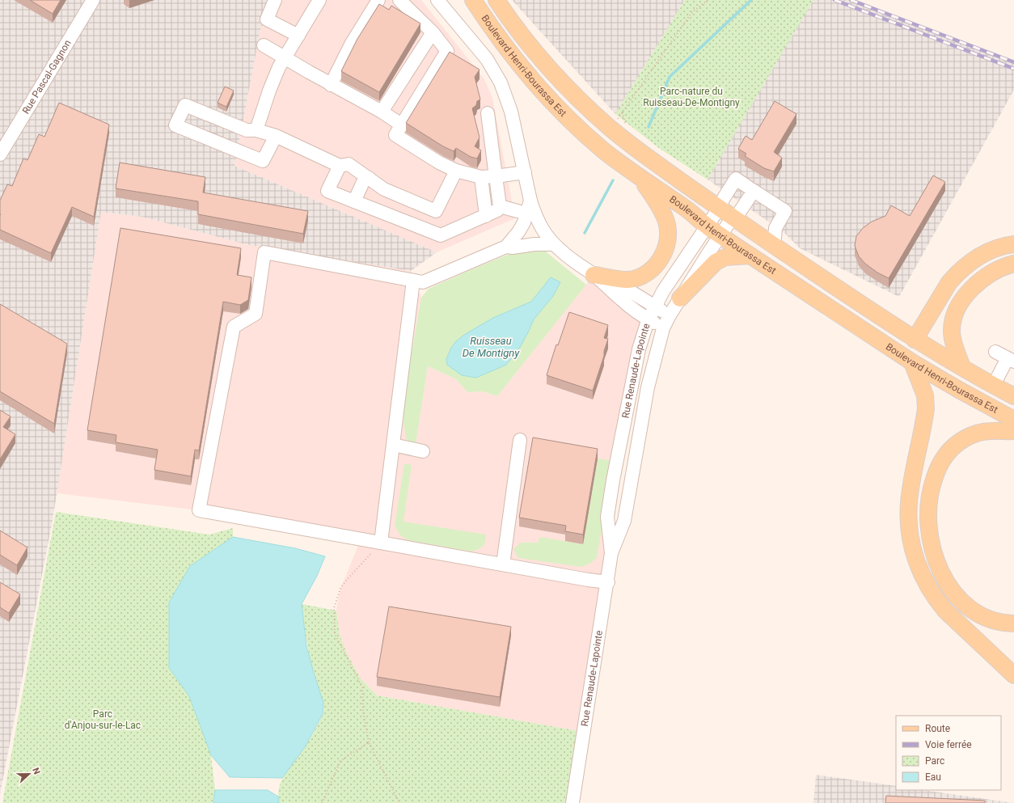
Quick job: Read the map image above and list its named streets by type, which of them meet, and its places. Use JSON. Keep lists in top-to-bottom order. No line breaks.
{"streets":{"main road":["Boulevard Henri-Bourassa Est"],"street":["Rue Pascal-Gagnon","Rue Renaude-Lapointe"]},"crossings":[["Boulevard Henri-Bourassa Est","Rue Renaude-Lapointe"]],"water":["Ruisseau De Montigny"],"parks":["Parc-nature du Ruisseau-De-Montigny","Parc d'Anjou-sur-le-Lac"],"legend":["Route","Voie ferrée","Parc","Eau"],"north":"right"}
